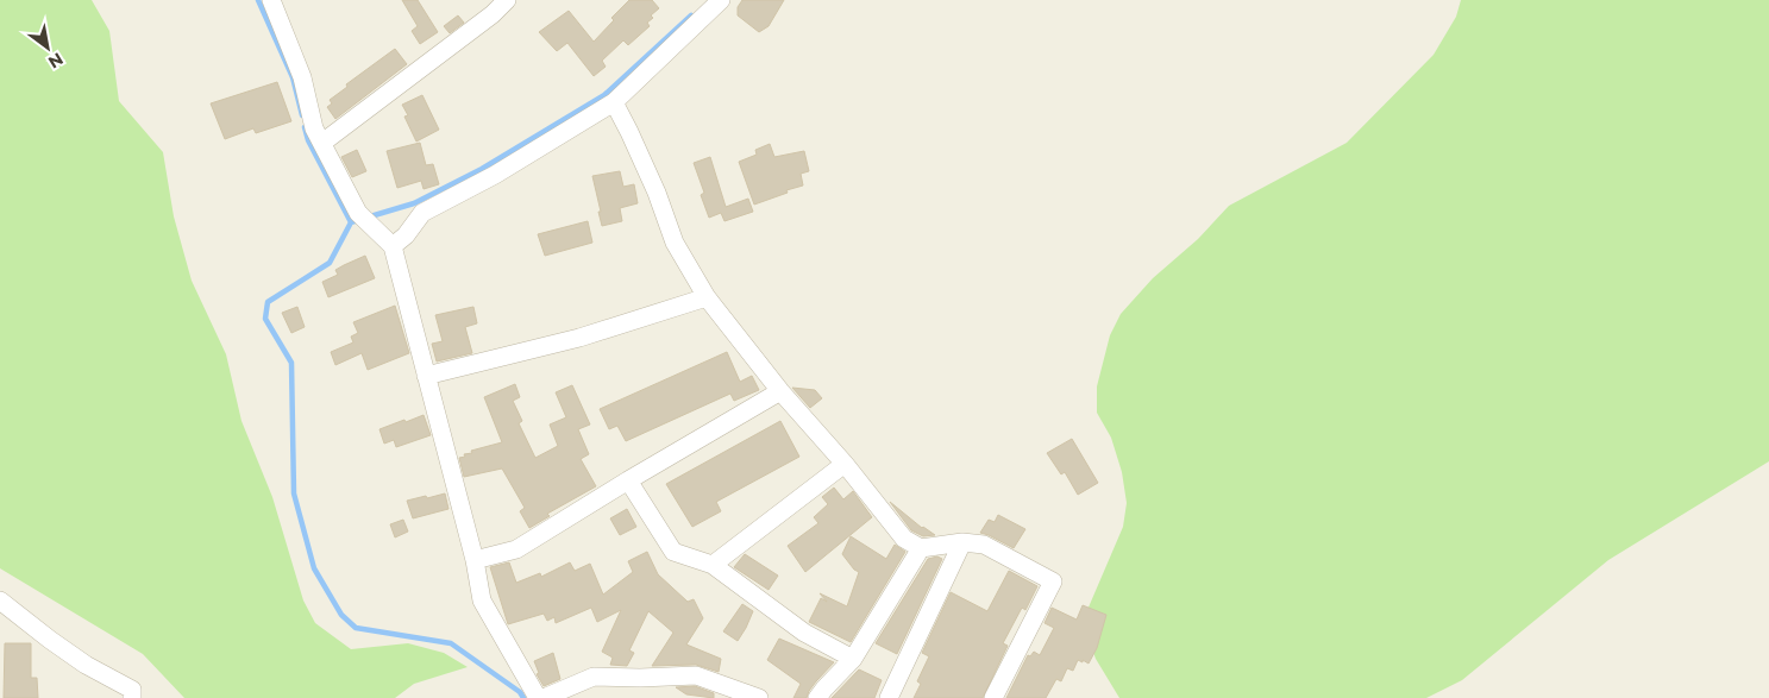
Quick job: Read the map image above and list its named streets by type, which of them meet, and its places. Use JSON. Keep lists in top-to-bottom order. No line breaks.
{"north":"bottom right"}
